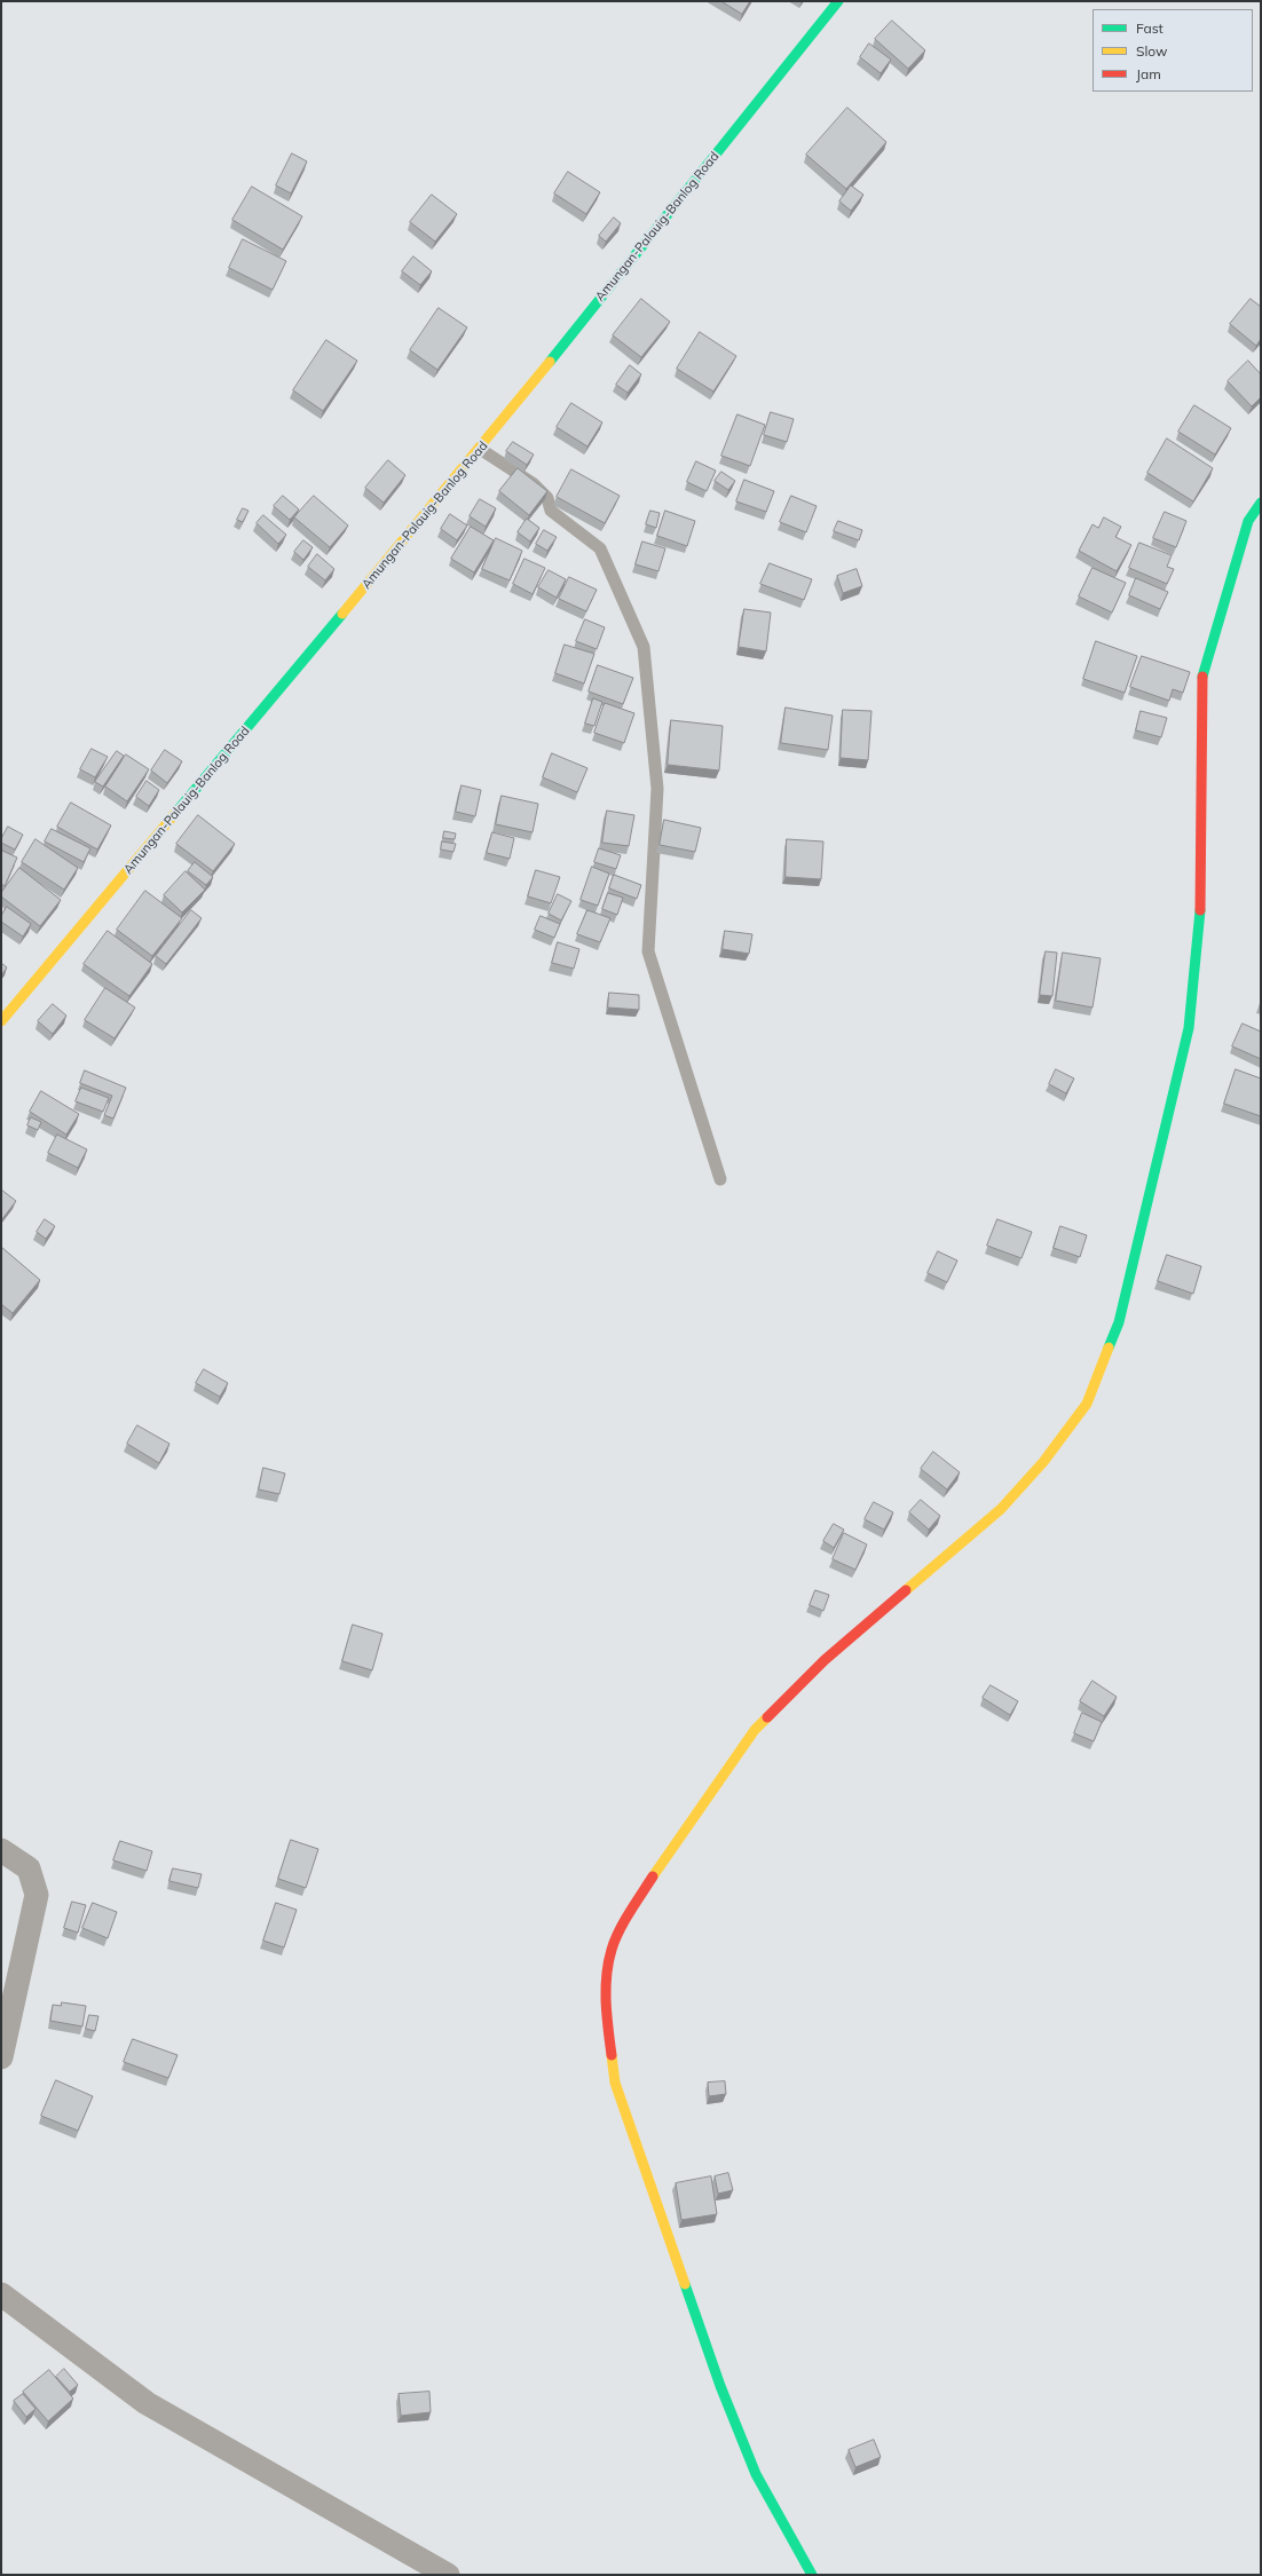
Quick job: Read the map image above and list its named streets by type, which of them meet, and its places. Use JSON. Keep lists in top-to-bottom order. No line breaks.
{"streets":{"street":["Amungan-Palauig-Banlog Road"]},"legend":["Fast","Slow","Jam"]}
